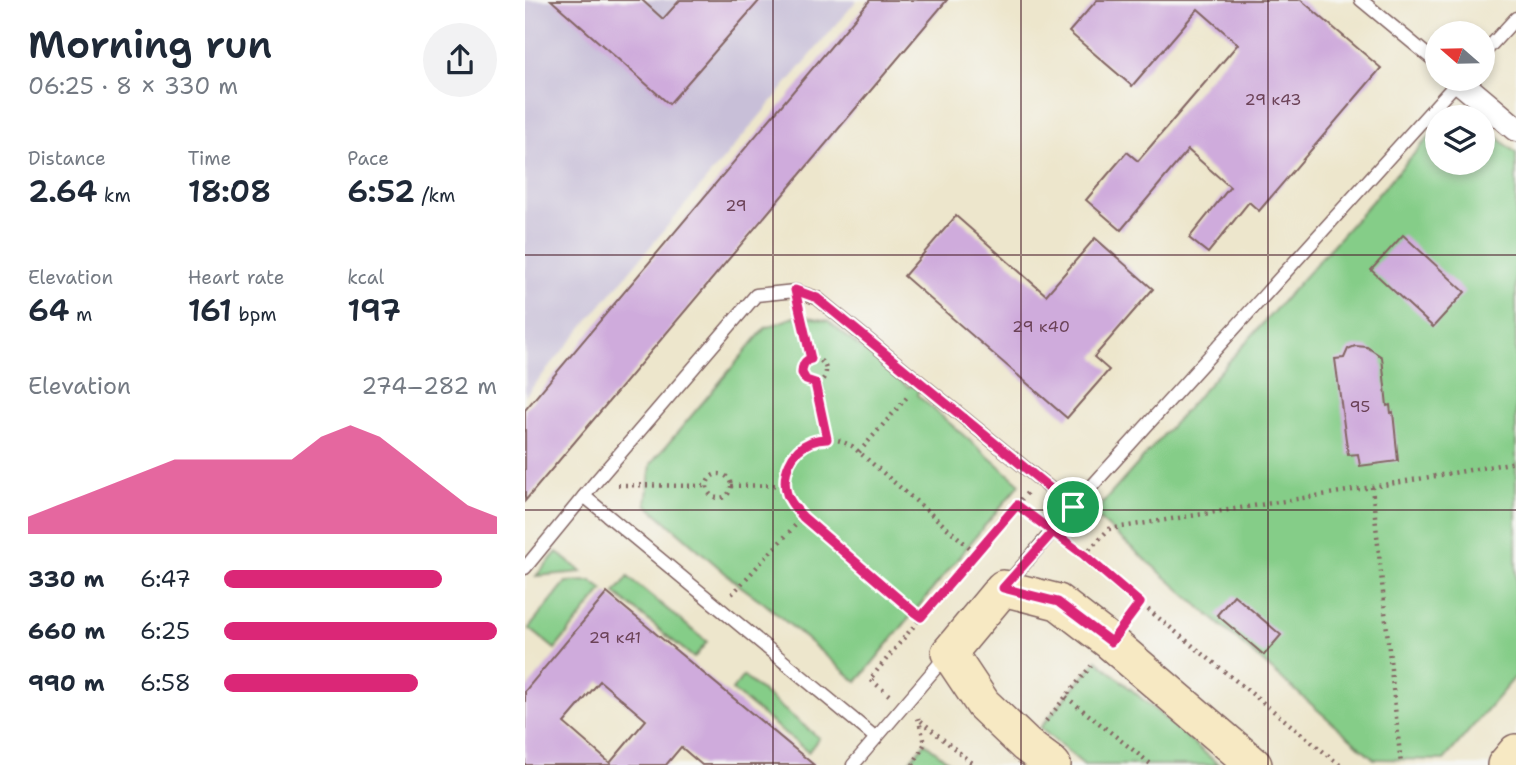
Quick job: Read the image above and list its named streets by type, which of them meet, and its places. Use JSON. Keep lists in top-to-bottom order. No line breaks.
{"house_numbers":["29 к43","29","29 к40","95","29 к41"],"north":"left","page":{"heading":["Morning run","06:25 · 8 × 330 m"],"stats":[["Distance","2.64 km"],["Time","18:08"],["Pace","6:52 /km"],["Elevation","64 m"],["Heart rate","161 bpm"],["kcal","197"]],"chart":["Elevation","274–282 m"],"list":[{"name":"330 m","note":"6:47"},{"name":"660 m","note":"6:25"},{"name":"990 m","note":"6:58"}]}}
